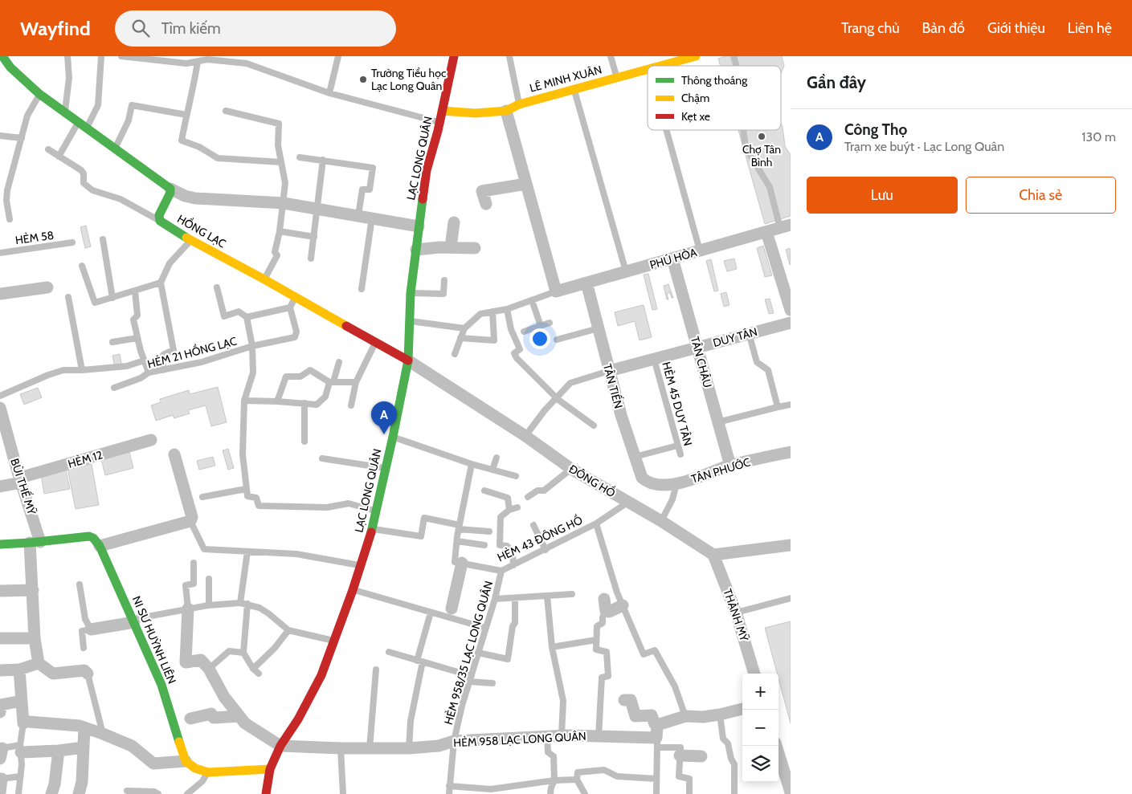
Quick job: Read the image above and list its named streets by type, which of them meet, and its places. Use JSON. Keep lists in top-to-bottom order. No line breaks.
{"streets":{"street":["LÊ MINH XUÂN","LẠC LONG QUÂN","HỒNG LẠC","PHÚ HÒA","DUY TÂN","TÂN CHÂU","TÂN TIẾN","HẺM 12","TÂN PHƯỚC","ĐÔNG HỒ","BÙI THẾ MỸ","THÀNH MỸ","NI SƯ HUỲNH LIÊN","HẺM 958 LẠC LONG QUÂN"],"lane":["HẺM 58","HẺM 21 HỒNG LẠC","HẺM 45 DUY TÂN","HẺM 43 ĐÔNG HỒ","HẺM 958/35 LẠC LONG QUÂN"]},"crossings":[["LÊ MINH XUÂN","LẠC LONG QUÂN"],["LẠC LONG QUÂN","HỒNG LẠC"],["LẠC LONG QUÂN","ĐÔNG HỒ"],["LẠC LONG QUÂN","HẺM 958 LẠC LONG QUÂN"],["HỒNG LẠC","ĐÔNG HỒ"],["PHÚ HÒA","TÂN CHÂU"],["PHÚ HÒA","TÂN TIẾN"],["DUY TÂN","TÂN CHÂU"],["DUY TÂN","TÂN TIẾN"],["DUY TÂN","HẺM 45 DUY TÂN"],["TÂN CHÂU","TÂN PHƯỚC"],["TÂN TIẾN","TÂN PHƯỚC"],["HẺM 12","BÙI THẾ MỸ"],["ĐÔNG HỒ","HẺM 43 ĐÔNG HỒ"],["ĐÔNG HỒ","THÀNH MỸ"],["HẺM 43 ĐÔNG HỒ","HẺM 958/35 LẠC LONG QUÂN"],["HẺM 958/35 LẠC LONG QUÂN","HẺM 958 LẠC LONG QUÂN"]],"places":["Trường Tiểu học Lạc Long Quân","Chợ Tân Bình"],"legend":["Thông thoáng","Chậm","Kẹt xe"],"page":{"header":"Wayfind","search":"Tìm kiếm","nav":["Trang chủ","Bản đồ","Giới thiệu","Liên hệ"],"heading":"Gần đây","list":[{"mark":"A","name":"Công Thọ","note":"Trạm xe buýt · Lạc Long Quân","value":"130 m"}],"buttons":["Lưu","Chia sẻ"],"pins":"A","map_buttons":["+","−"]}}
